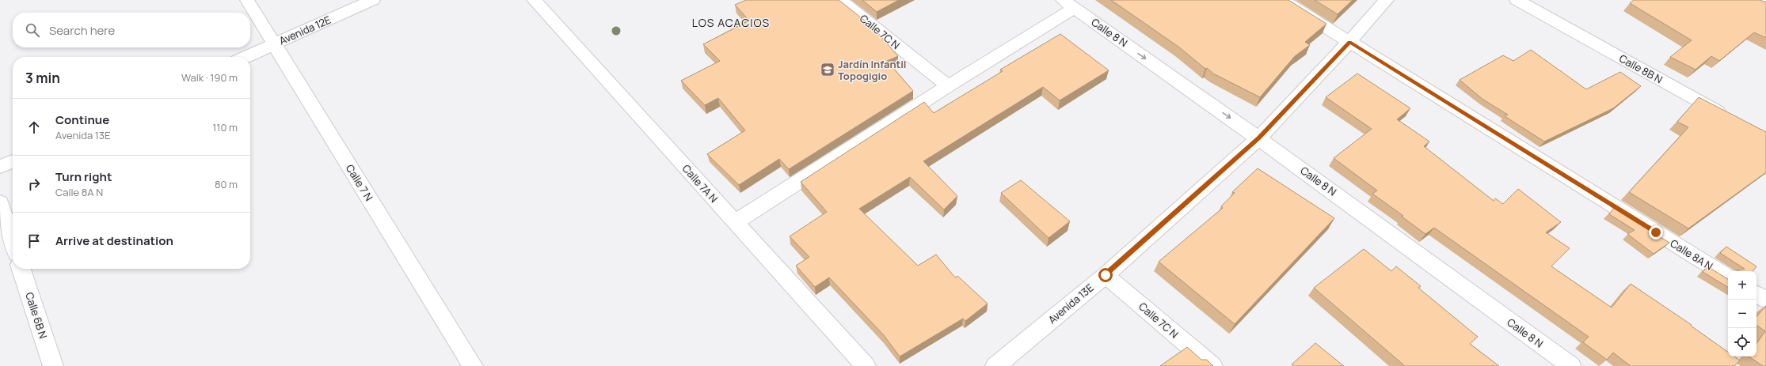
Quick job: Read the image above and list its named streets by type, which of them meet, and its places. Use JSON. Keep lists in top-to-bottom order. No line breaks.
{"streets":{"street":["Avenida 12E","Calle 7C N","Calle 8 N","Calle 8B N","Calle 7 N","Calle 7A N","Calle 8A N","Avenida 13E","Calle 6B N"]},"crossings":[["Avenida 12E","Calle 7 N"],["Calle 7C N","Avenida 13E"],["Calle 8 N","Avenida 13E"],["Calle 8A N","Avenida 13E"]],"one_way":["Calle 8 N"],"districts":["LOS ACACIOS"],"places":{"school or university":["Jardín Infantil Topogigio"]},"page":{"search":"Search here","heading":["3 min","Walk · 190 m"],"list":[["Continue","Avenida 13E","110 m"],["Turn right","Calle 8A N","80 m"],"Arrive at destination"],"map_buttons":["+","−"]}}
